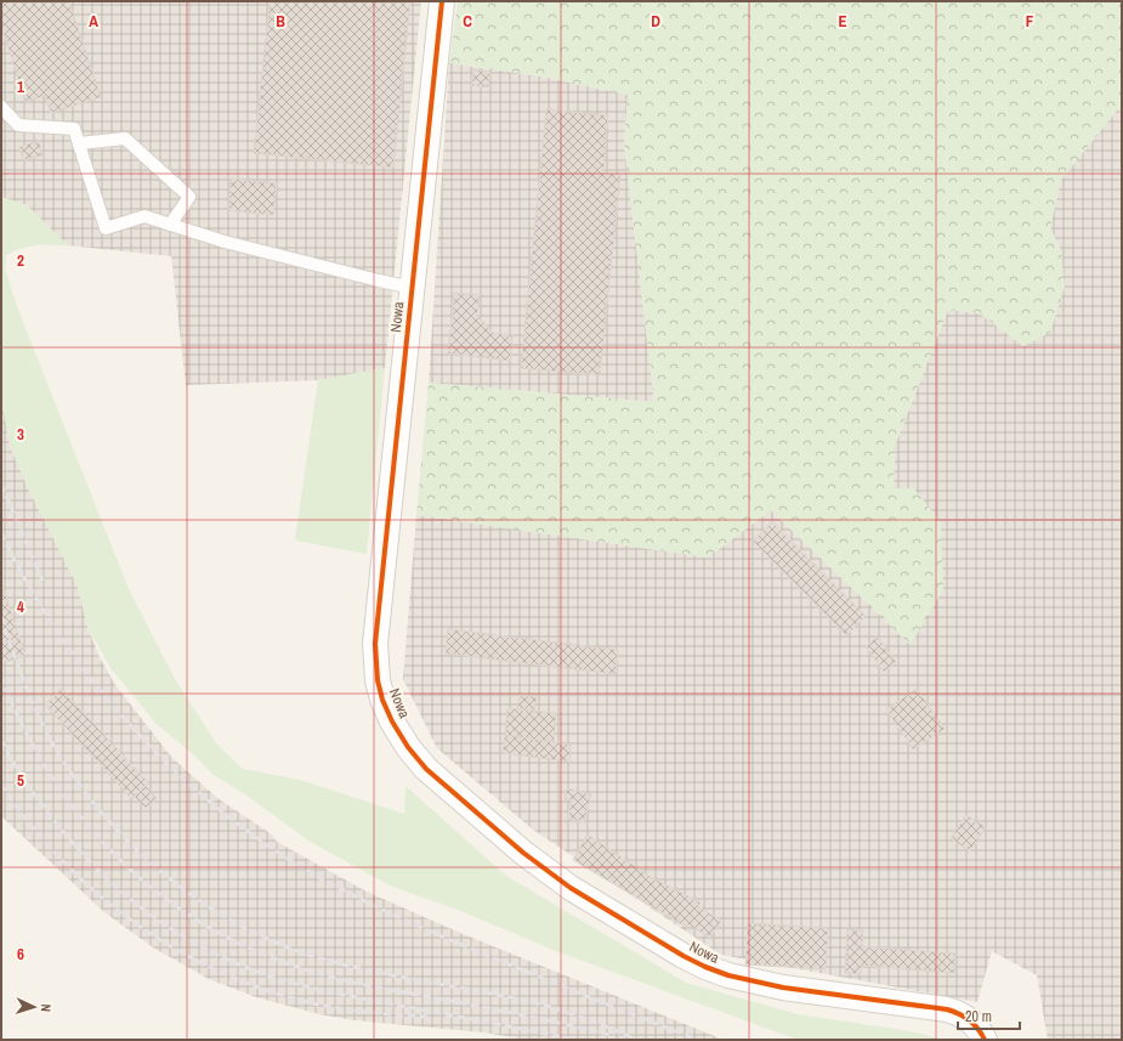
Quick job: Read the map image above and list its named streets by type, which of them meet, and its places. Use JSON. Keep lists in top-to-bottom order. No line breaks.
{"streets":{"street":["Nowa"]},"scale_bar":"20 m","north":"right","grid":{"columns":["A","B","C","D","E","F"],"rows":["1","2","3","4","5","6"]}}
